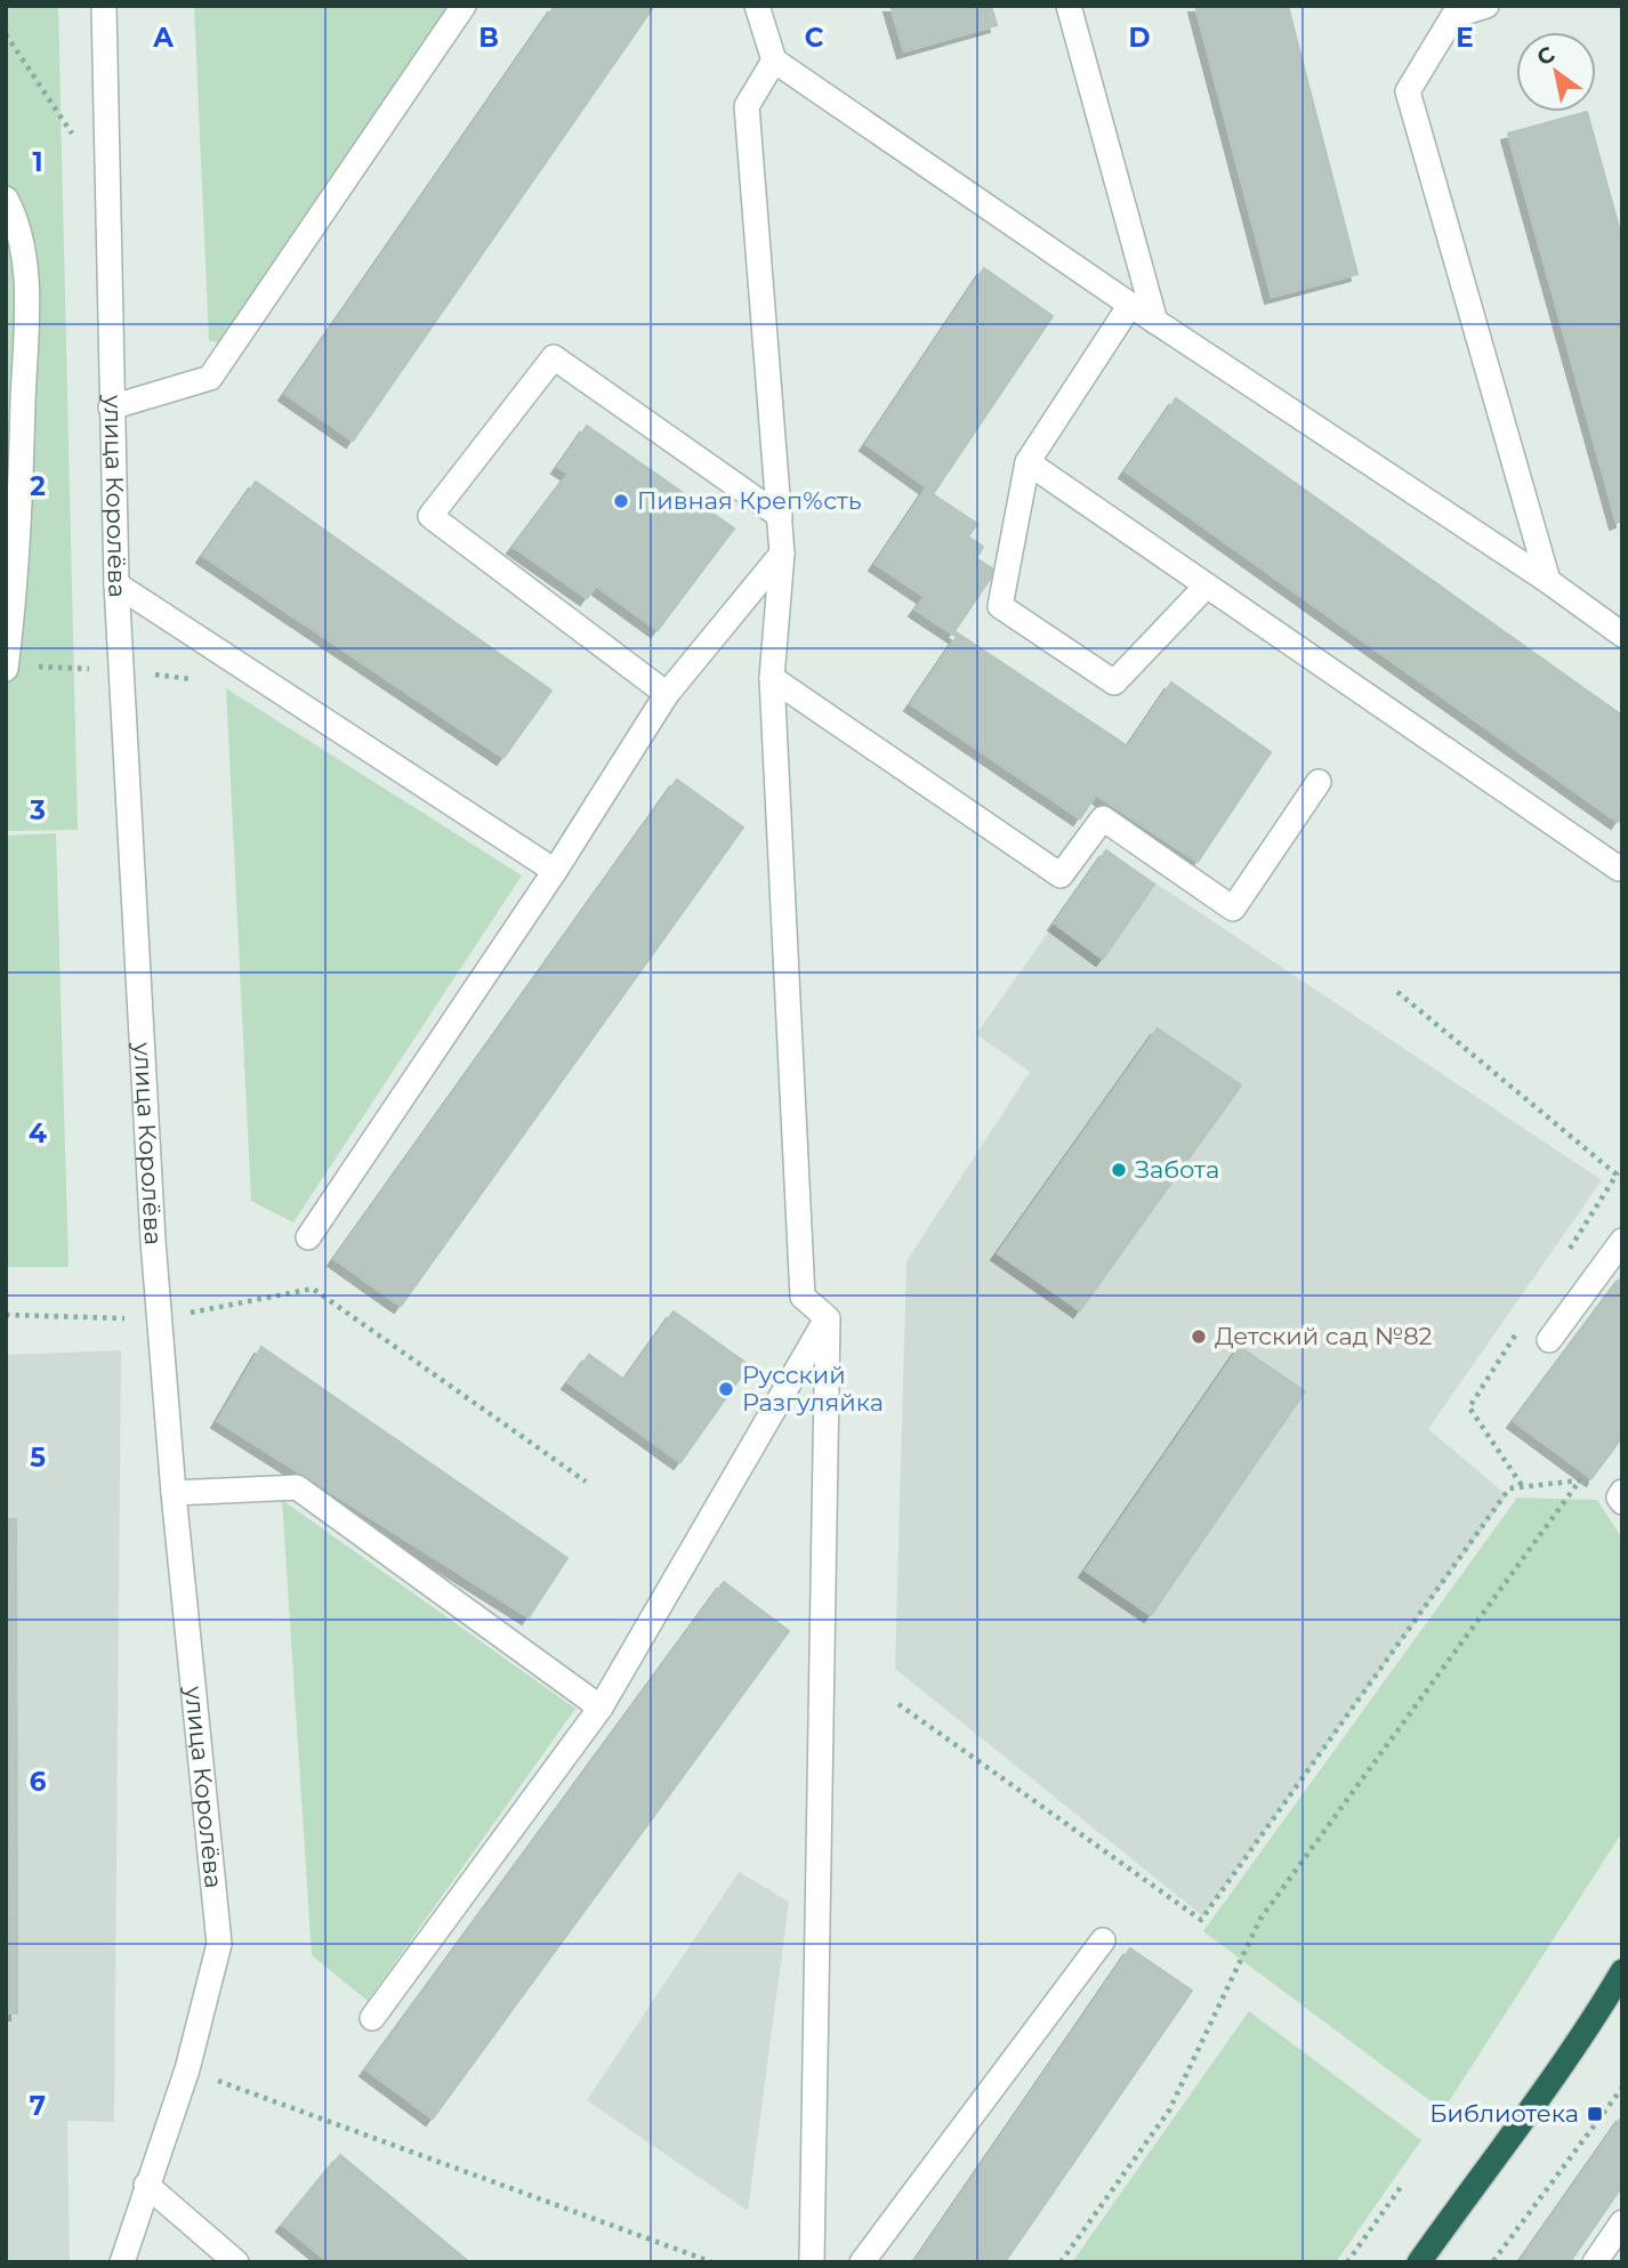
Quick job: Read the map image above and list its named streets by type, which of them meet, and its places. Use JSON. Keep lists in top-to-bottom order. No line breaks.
{"streets":{"street":["улица Королёва"]},"places":{"other":["Пивная Креп%сть","Забота","Детский сад №82","Русский Разгуляйка"],"transit":["Библиотека"]},"north":"top left","grid":{"columns":["A","B","C","D","E"],"rows":["1","2","3","4","5","6","7"]}}
